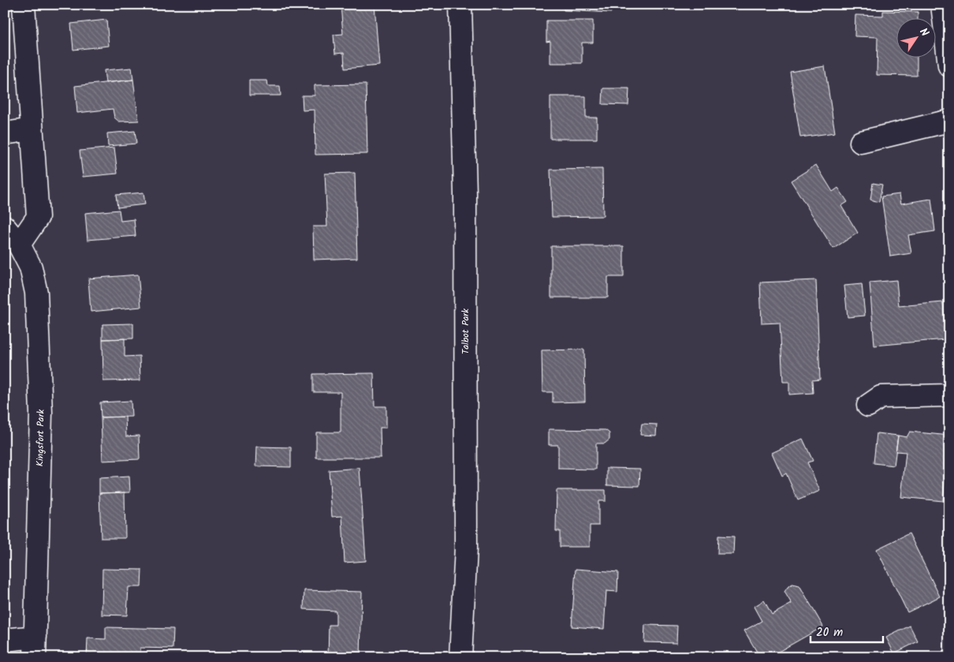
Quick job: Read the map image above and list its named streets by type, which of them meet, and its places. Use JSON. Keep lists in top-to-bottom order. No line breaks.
{"streets":{"street":["Talbot Park","Kingsfort Park"]},"scale_bar":"20 m","north":"top right"}
